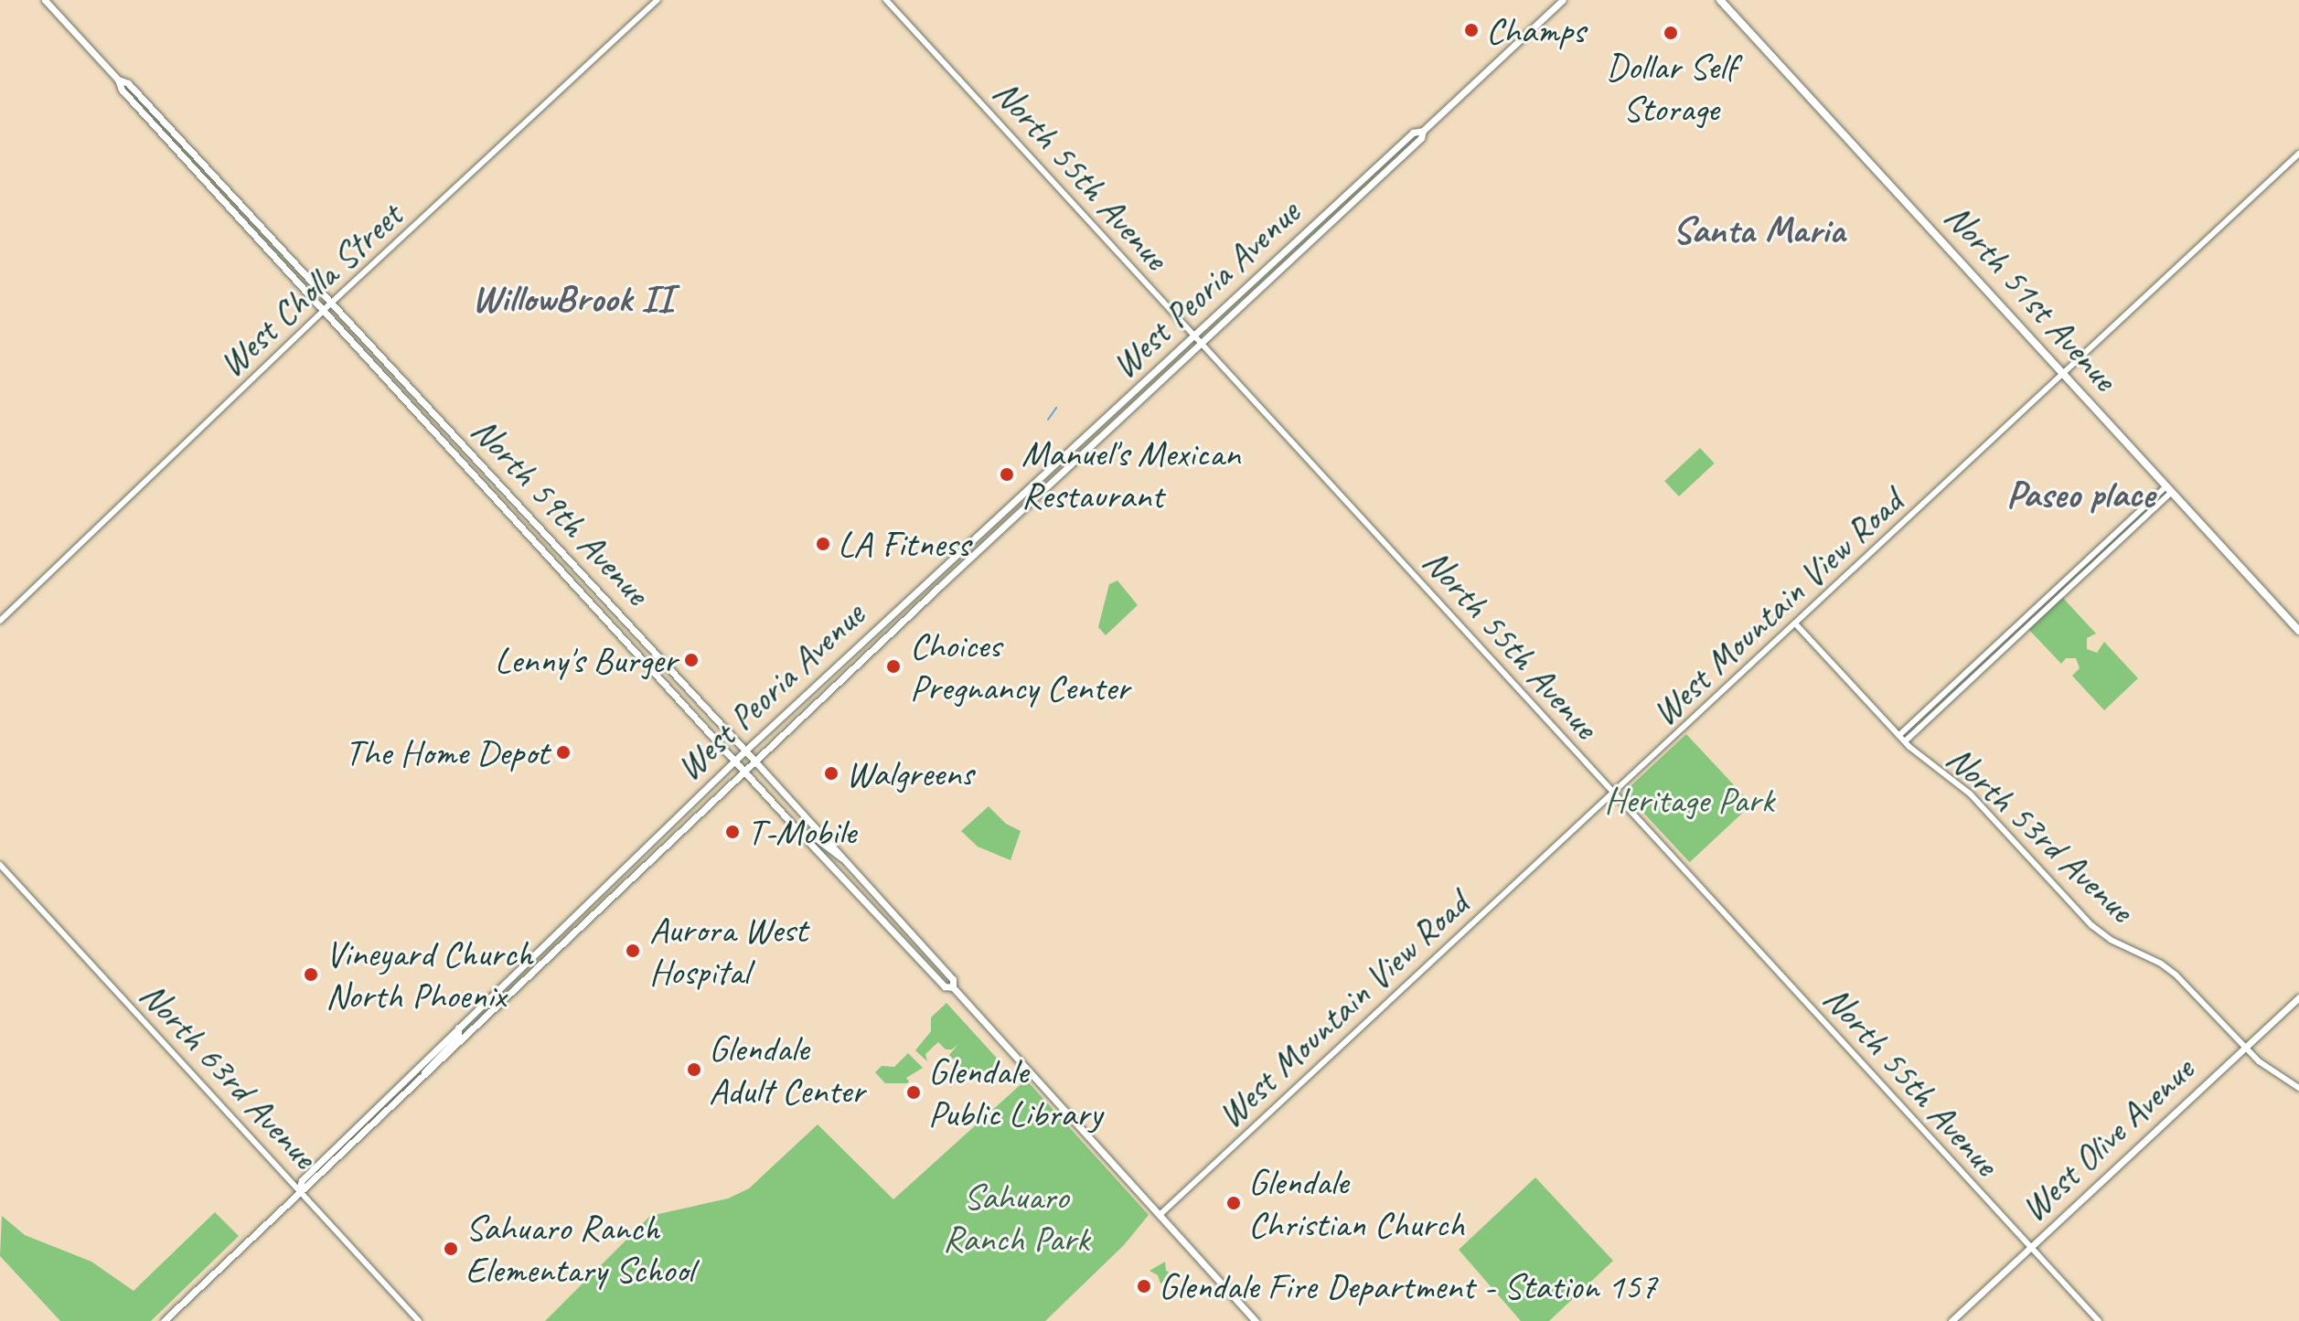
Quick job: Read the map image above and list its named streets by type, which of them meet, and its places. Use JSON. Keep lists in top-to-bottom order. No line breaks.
{"streets":{"main road":["West Peoria Avenue","North 51st Avenue","North 59th Avenue","West Olive Avenue"],"street":["North 55th Avenue","West Cholla Street","West Mountain View Road","North 53rd Avenue","North 63rd Avenue"]},"crossings":[["North 55th Avenue","West Peoria Avenue"],["North 55th Avenue","West Mountain View Road"],["North 55th Avenue","West Olive Avenue"],["West Peoria Avenue","North 59th Avenue"],["West Peoria Avenue","North 63rd Avenue"],["West Cholla Street","North 59th Avenue"],["North 51st Avenue","West Mountain View Road"],["North 59th Avenue","West Mountain View Road"],["West Mountain View Road","North 53rd Avenue"],["North 53rd Avenue","West Olive Avenue"]],"districts":["Santa Maria","WillowBrook II","Paseo place"],"parks":["Heritage Park","Sahuaro Ranch Park"],"places":["Champs","Dollar Self Storage","Manuel's Mexican Restaurant","LA Fitness","Lenny's Burger","Choices Pregnancy Center","The Home Depot","Walgreens","T-Mobile","Aurora West Hospital","Vineyard Church North Phoenix","Glendale Adult Center","Glendale Public Library","Glendale Christian Church","Sahuaro Ranch Elementary School","Glendale Fire Department - Station 157"]}
